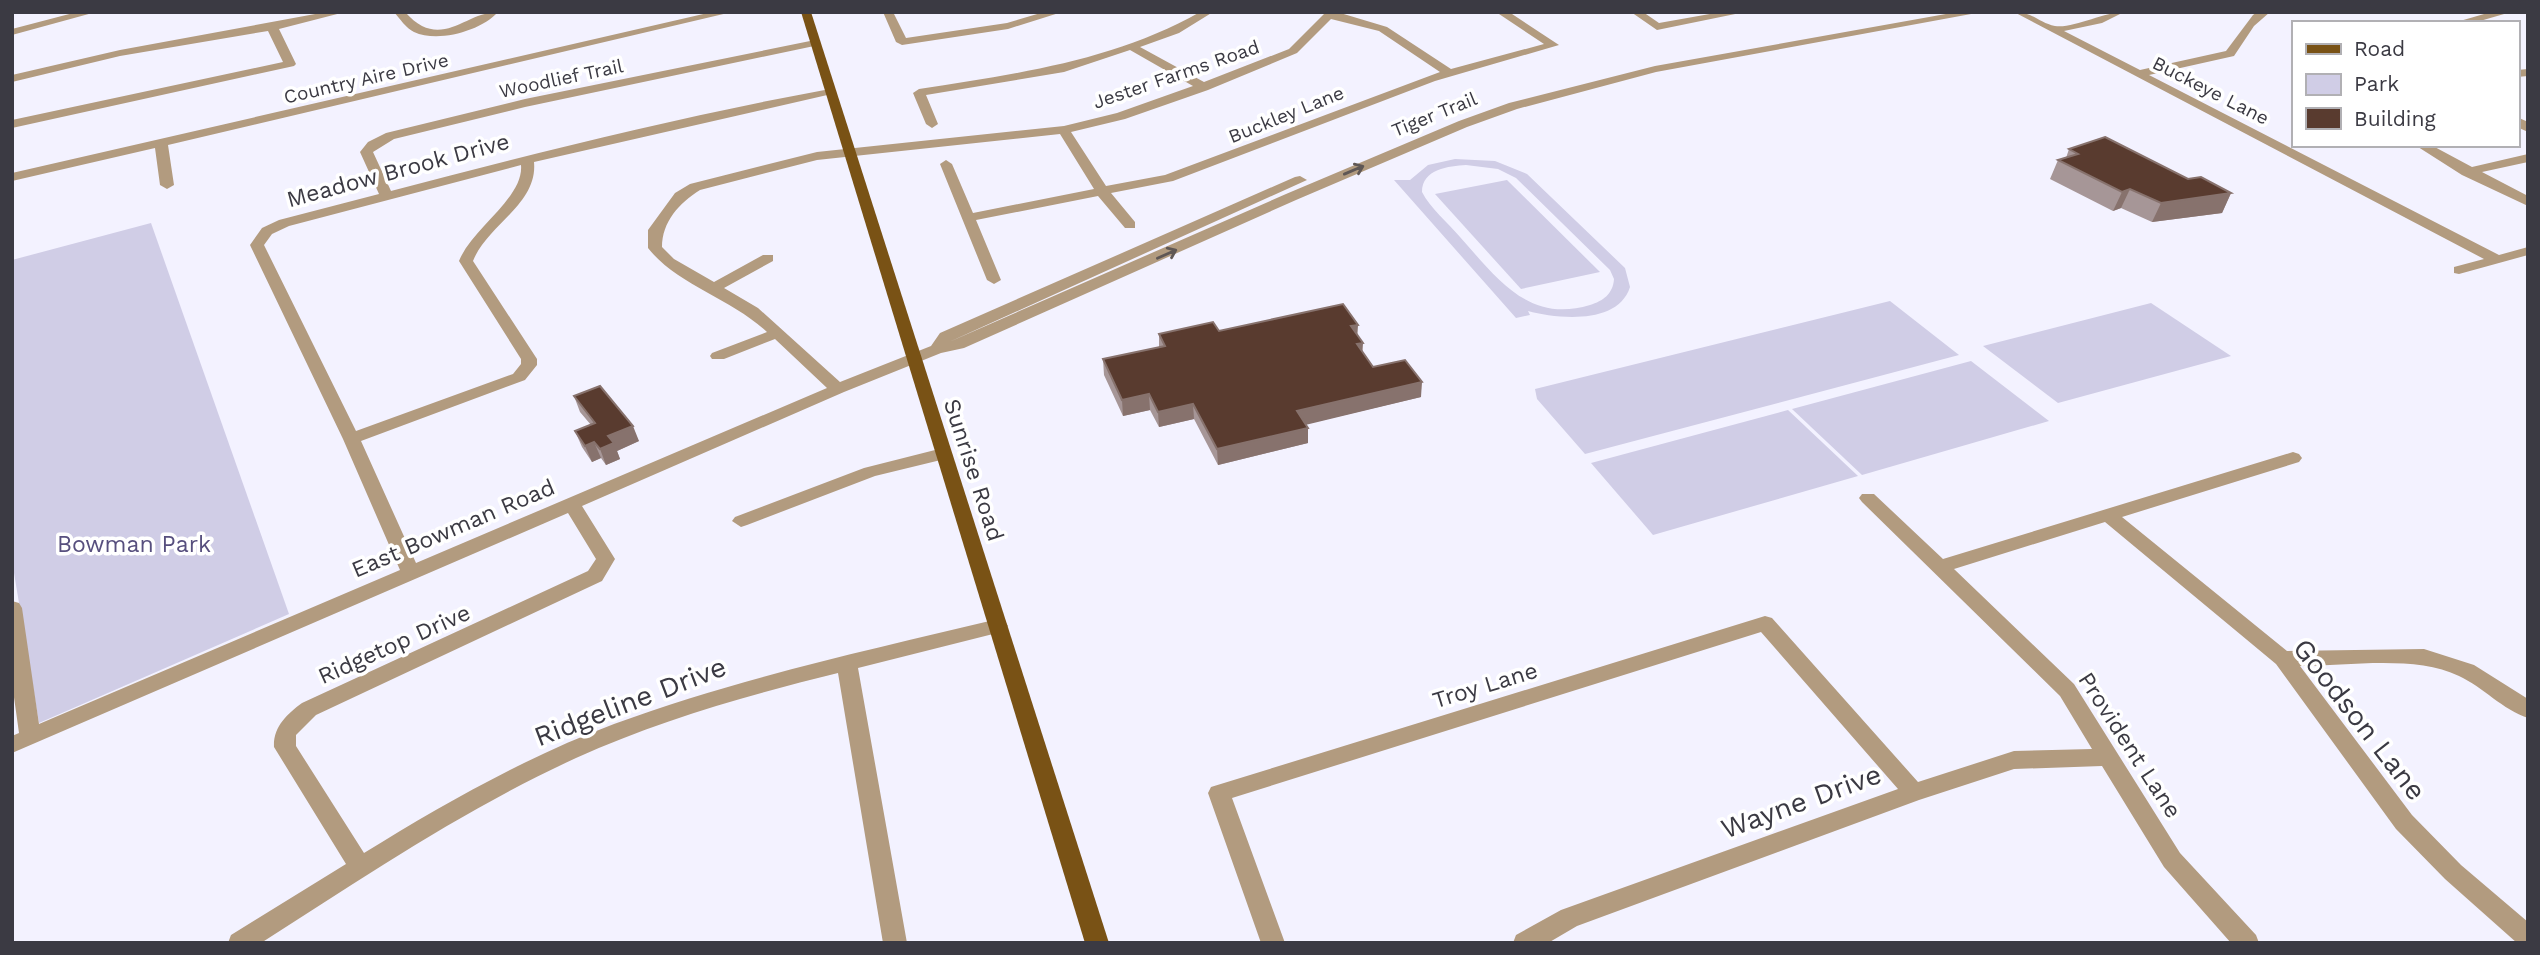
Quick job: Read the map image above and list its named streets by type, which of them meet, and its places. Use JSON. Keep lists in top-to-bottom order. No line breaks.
{"streets":{"main road":["Sunrise Road"],"street":["Jester Farms Road","Country Aire Drive","Woodlief Trail","Buckeye Lane","Buckley Lane","Tiger Trail","Meadow Brook Drive","East Bowman Road","Ridgetop Drive","Troy Lane","Ridgeline Drive","Goodson Lane","Provident Lane","Wayne Drive"]},"crossings":[["Jester Farms Road","Sunrise Road"],["Jester Farms Road","East Bowman Road"],["Woodlief Trail","Meadow Brook Drive"],["Woodlief Trail","Sunrise Road"],["Tiger Trail","Sunrise Road"],["Tiger Trail","East Bowman Road"],["Meadow Brook Drive","Sunrise Road"],["Meadow Brook Drive","East Bowman Road"],["Sunrise Road","East Bowman Road"],["Sunrise Road","Ridgeline Drive"],["East Bowman Road","Ridgetop Drive"],["Ridgetop Drive","Ridgeline Drive"],["Troy Lane","Wayne Drive"],["Provident Lane","Wayne Drive"]],"parks":["Bowman Park"],"legend":["Road","Park","Building"]}
